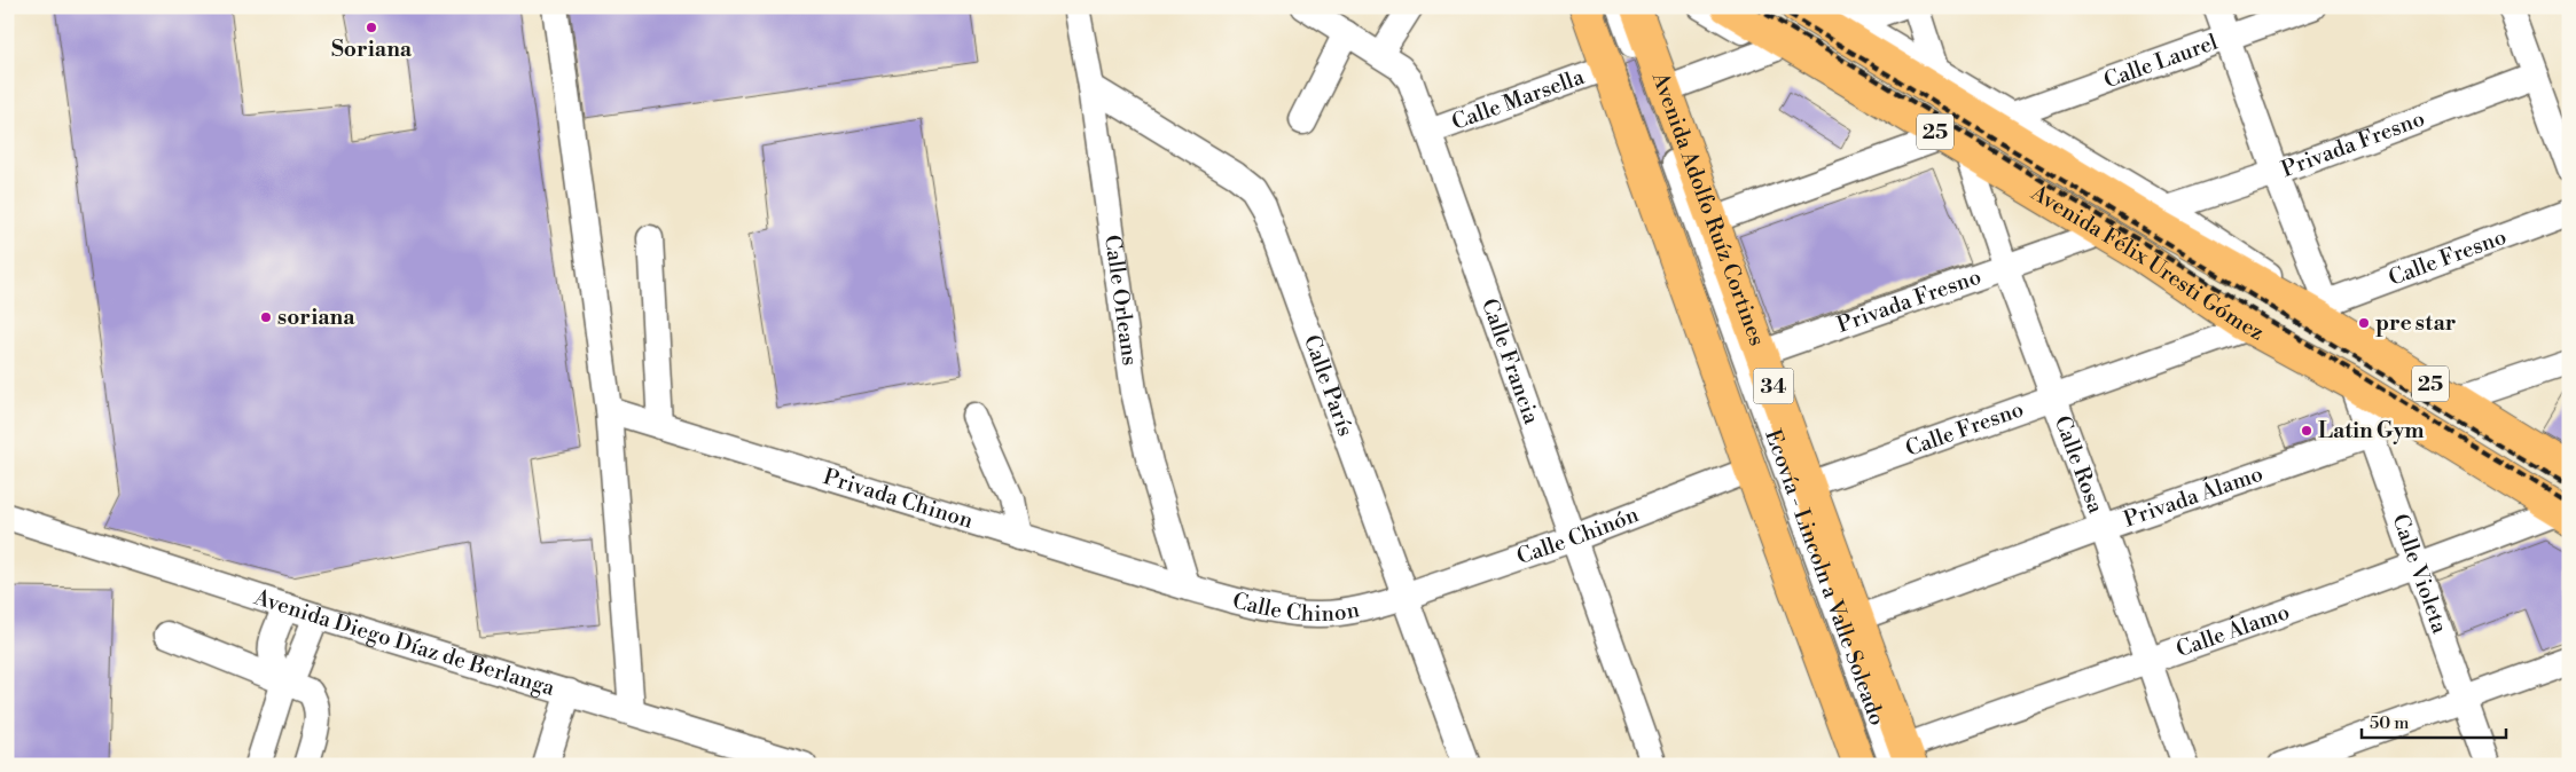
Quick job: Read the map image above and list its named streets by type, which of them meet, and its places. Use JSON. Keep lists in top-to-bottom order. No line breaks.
{"streets":{"main road":["25","Avenida Adolfo Ruíz Cortines","Avenida Félix Uresti Gómez","34"],"street":["Calle Laurel","Calle Marsella","Privada Fresno","Calle Fresno","Calle Orleans","Calle Francia","Calle París","Calle Rosa","Privada Álamo","Privada Chinon","Calle Chinón","Calle Violeta","Ecovía - Lincoln a Valle Soleado","Calle Chinon","Calle Álamo","Avenida Diego Díaz de Berlanga"]},"crossings":[["Calle Marsella","Calle Francia"],["Calle Marsella","34"],["Privada Fresno","Avenida Adolfo Ruíz Cortines"],["Privada Fresno","Avenida Félix Uresti Gómez"],["Privada Fresno","Calle Rosa"],["Avenida Adolfo Ruíz Cortines","Calle Fresno"],["Avenida Adolfo Ruíz Cortines","Privada Álamo"],["Avenida Adolfo Ruíz Cortines","Ecovía - Lincoln a Valle Soleado"],["Avenida Adolfo Ruíz Cortines","Calle Álamo"],["Calle Fresno","Avenida Félix Uresti Gómez"],["Calle Fresno","Calle Rosa"],["Avenida Félix Uresti Gómez","Calle Violeta"],["Avenida Félix Uresti Gómez","Calle Álamo"],["Calle Orleans","Calle París"],["Calle Orleans","Privada Chinon"],["Calle Orleans","Calle Chinon"],["Calle Francia","Calle Chinón"],["Calle París","Calle Chinón"],["Calle París","Calle Chinon"],["34","Calle Chinón"],["Calle Rosa","Privada Álamo"],["Calle Rosa","Calle Álamo"],["Privada Álamo","Calle Violeta"],["Privada Chinon","Calle Chinon"],["Calle Chinón","Calle Chinon"],["Calle Violeta","Calle Álamo"],["Ecovía - Lincoln a Valle Soleado","Calle Álamo"]],"places":["Soriana","soriana","pre star","Latin Gym"],"scale_bar":"50 m"}
